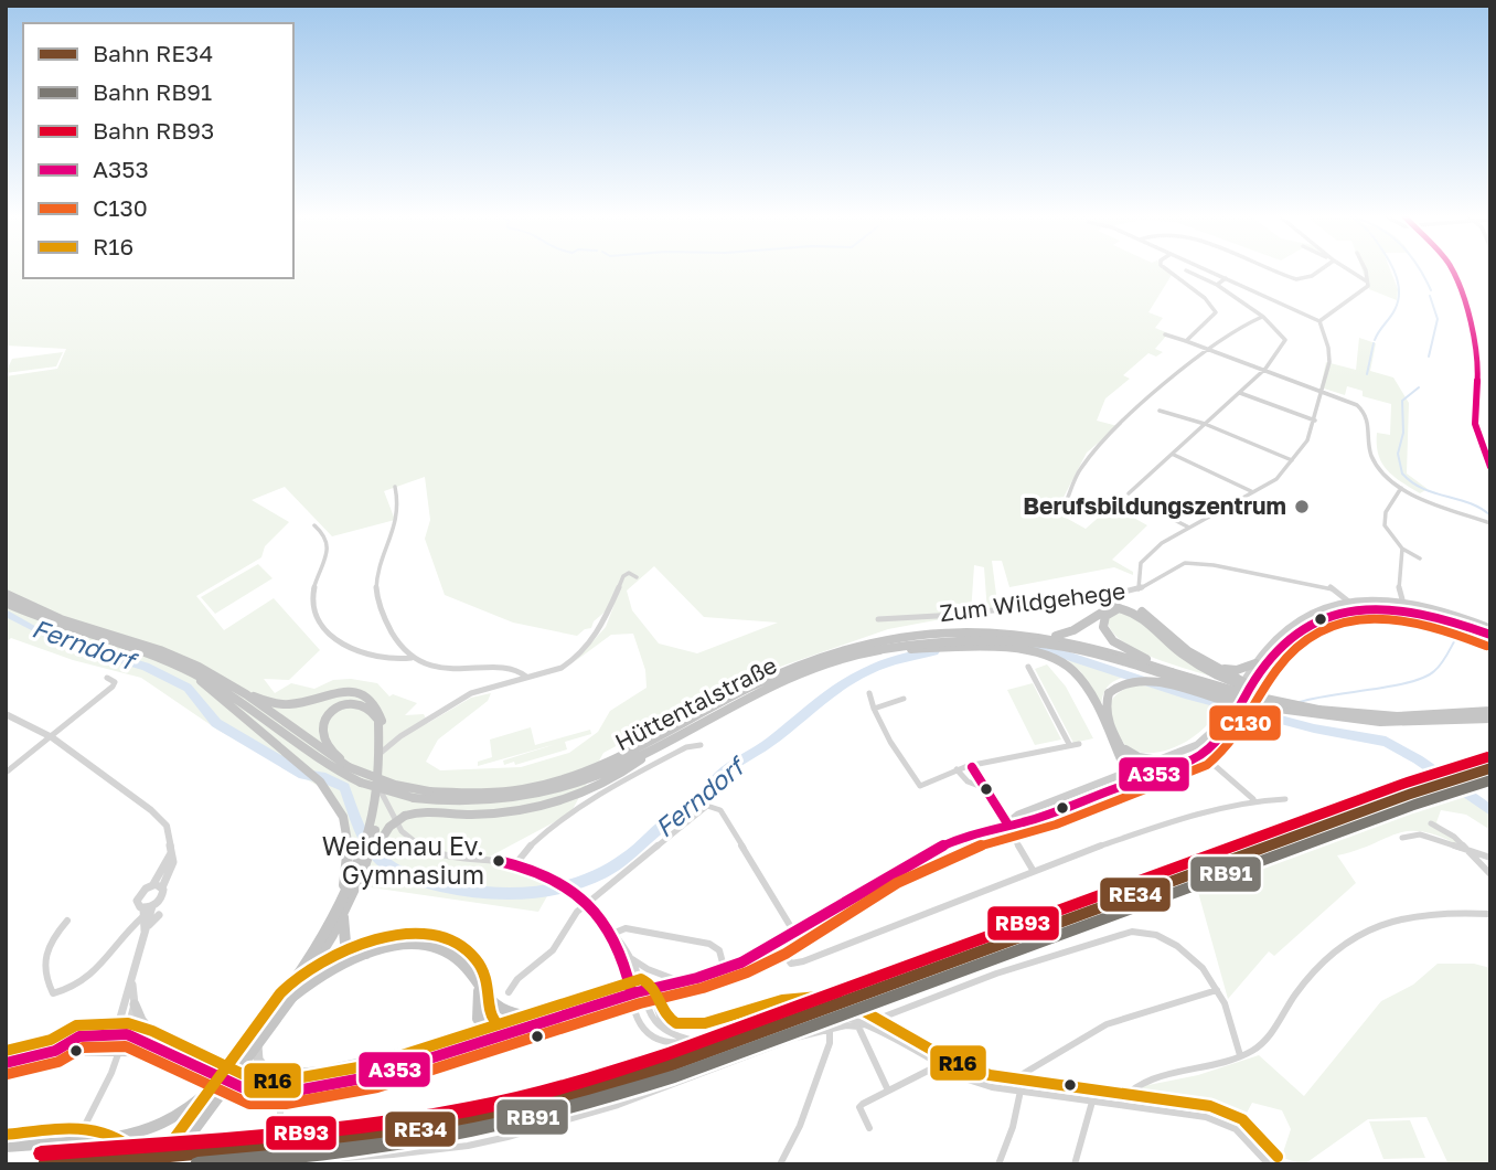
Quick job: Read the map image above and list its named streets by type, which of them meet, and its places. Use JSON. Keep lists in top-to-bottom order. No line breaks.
{"streets":{"highway":["Hüttentalstraße"],"street":["Zum Wildgehege"]},"water":["Ferndorf"],"places":["Berufsbildungszentrum","Weidenau Ev. Gymnasium"],"lines":["transit line A353","transit line C130","rail line RB93","rail line RE34","rail line RB91","transit line R16"],"legend":["Bahn RE34","Bahn RB91","Bahn RB93","A353","C130","R16"]}
